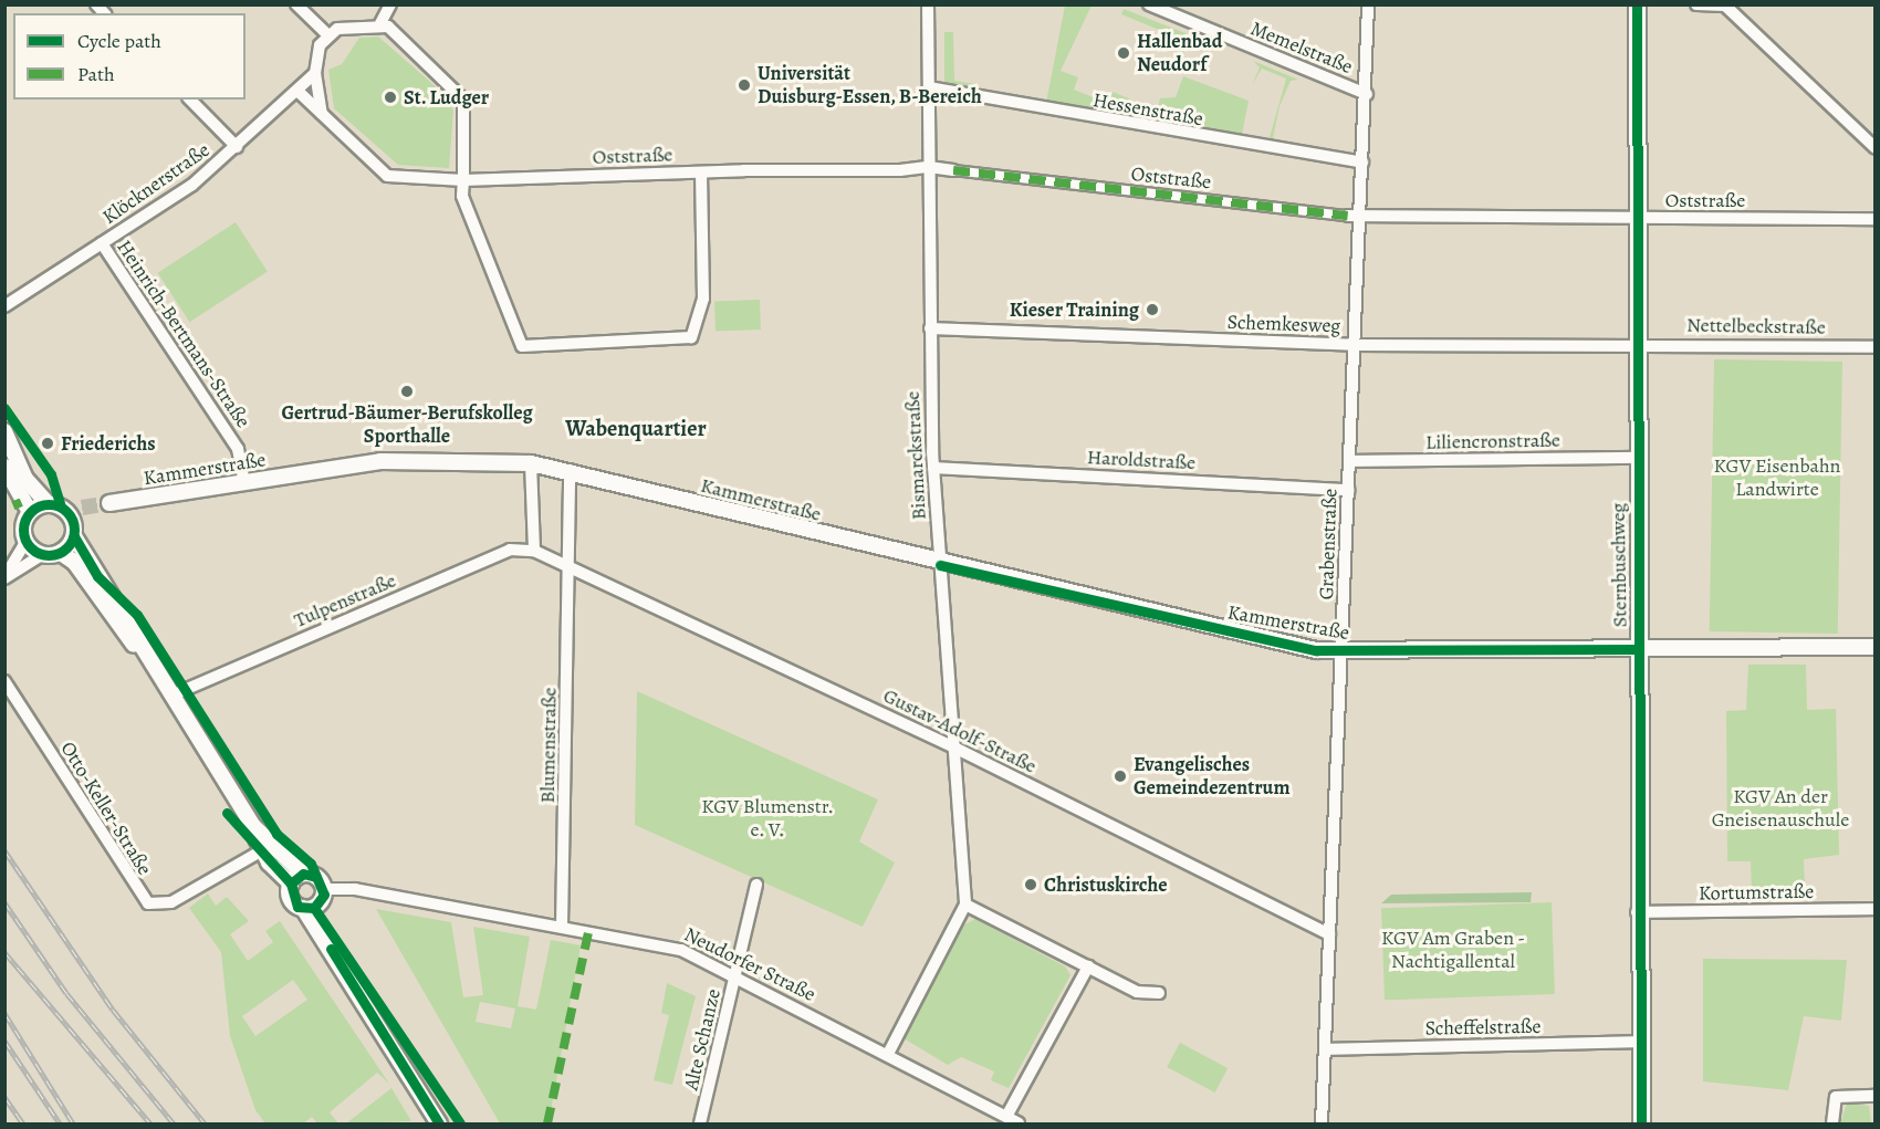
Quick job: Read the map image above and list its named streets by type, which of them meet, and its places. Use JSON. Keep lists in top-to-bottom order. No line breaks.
{"streets":{"main road":["Sternbuschweg"],"street":["Memelstraße","Hessenstraße","Oststraße","Klöcknerstraße","Schemkesweg","Nettelbeckstraße","Heinrich-Bertmans-Straße","Liliencronstraße","Bismarckstraße","Haroldstraße","Kammerstraße","Grabenstraße","Tulpenstraße","Gustav-Adolf-Straße","Blumenstraße","Otto-Keller-Straße","Kortumstraße","Neudorfer Straße","Scheffelstraße","Alte Schanze"]},"crossings":[["Memelstraße","Grabenstraße"],["Hessenstraße","Bismarckstraße"],["Hessenstraße","Grabenstraße"],["Oststraße","Klöcknerstraße"],["Oststraße","Bismarckstraße"],["Oststraße","Grabenstraße"],["Oststraße","Sternbuschweg"],["Klöcknerstraße","Heinrich-Bertmans-Straße"],["Schemkesweg","Nettelbeckstraße"],["Schemkesweg","Bismarckstraße"],["Schemkesweg","Grabenstraße"],["Schemkesweg","Sternbuschweg"],["Nettelbeckstraße","Sternbuschweg"],["Heinrich-Bertmans-Straße","Kammerstraße"],["Liliencronstraße","Grabenstraße"],["Liliencronstraße","Sternbuschweg"],["Bismarckstraße","Haroldstraße"],["Bismarckstraße","Kammerstraße"],["Bismarckstraße","Gustav-Adolf-Straße"],["Haroldstraße","Grabenstraße"],["Kammerstraße","Grabenstraße"],["Kammerstraße","Sternbuschweg"],["Kammerstraße","Blumenstraße"],["Grabenstraße","Gustav-Adolf-Straße"],["Grabenstraße","Scheffelstraße"],["Sternbuschweg","Kortumstraße"],["Sternbuschweg","Scheffelstraße"],["Gustav-Adolf-Straße","Blumenstraße"],["Blumenstraße","Neudorfer Straße"],["Neudorfer Straße","Alte Schanze"]],"districts":["Wabenquartier"],"parks":["KGV Eisenbahn Landwirte","KGV An der Gneisenauschule","KGV Blumenstr. e. V.","KGV Am Graben - Nachtigallental"],"places":["Hallenbad Neudorf","Universität Duisburg-Essen, B-Bereich","St. Ludger","Kieser Training","Gertrud-Bäumer-Berufskolleg Sporthalle","Friederichs","Evangelisches Gemeindezentrum","Christuskirche"],"legend":["Cycle path","Path"]}
